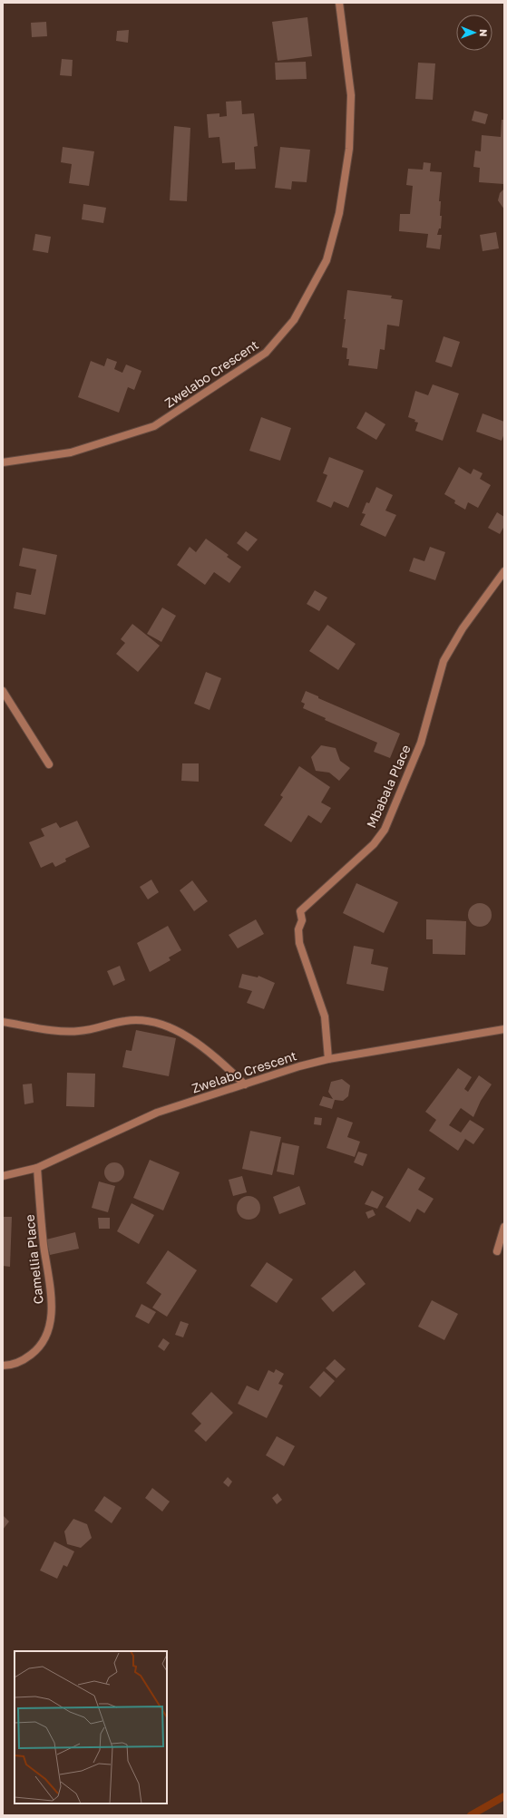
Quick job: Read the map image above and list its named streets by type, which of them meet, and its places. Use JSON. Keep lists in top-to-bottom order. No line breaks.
{"streets":{"street":["Zwelabo Crescent","Mbabala Place","Camellia Place"]},"crossings":[["Zwelabo Crescent","Mbabala Place"],["Zwelabo Crescent","Camellia Place"]],"north":"right"}
